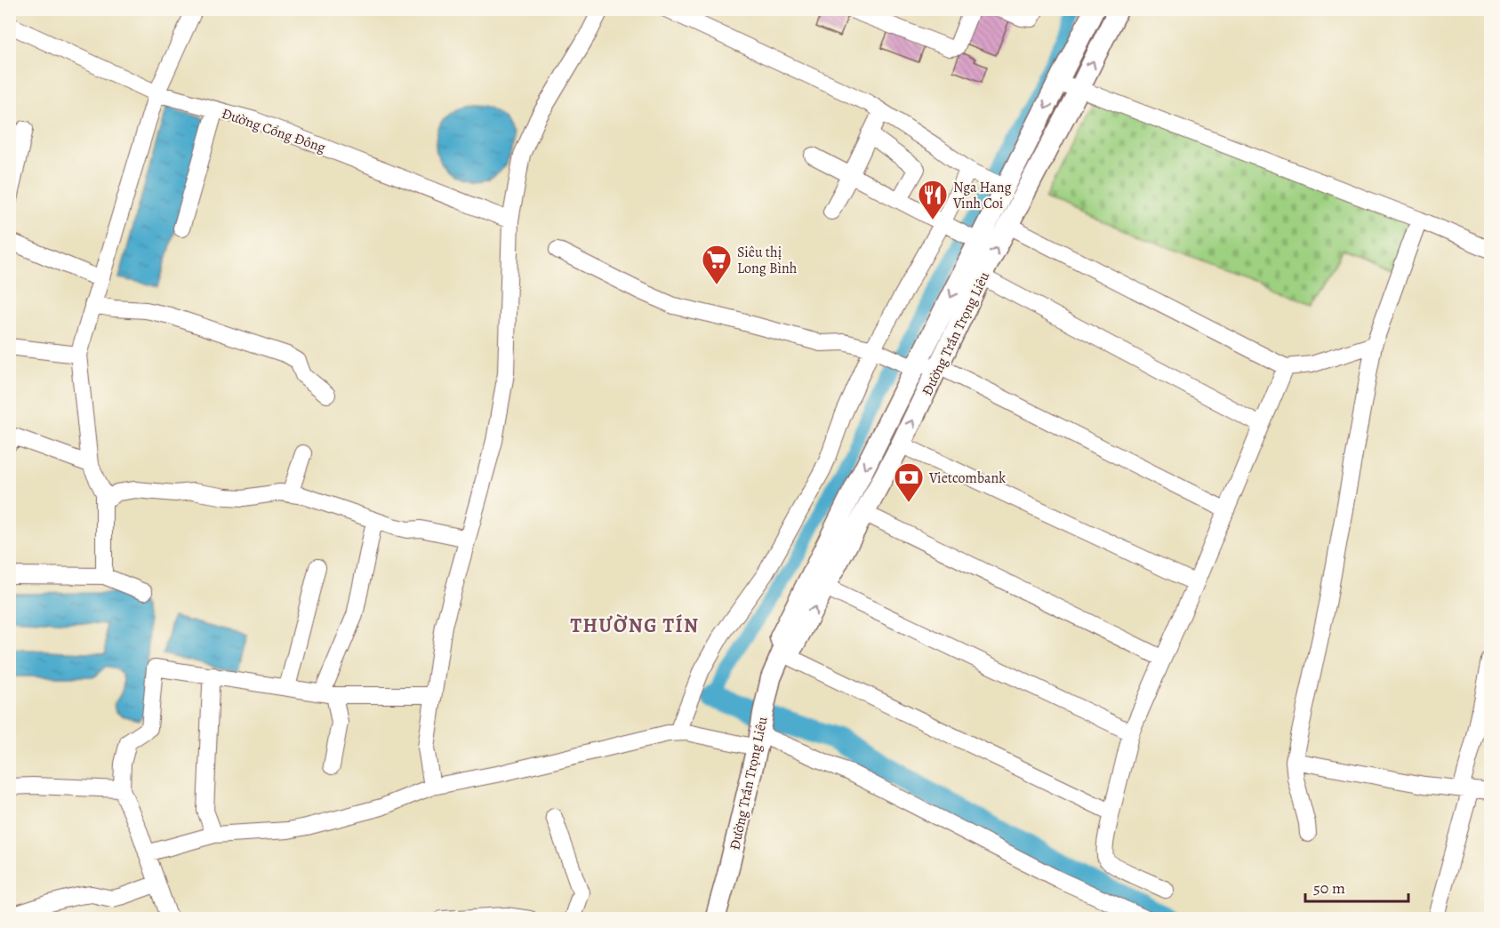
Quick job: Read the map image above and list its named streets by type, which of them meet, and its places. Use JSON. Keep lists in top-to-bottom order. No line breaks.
{"streets":{"main road":["Đường Trần Trọng Liêu"],"street":["Đường Cổng Đông"]},"districts":["THƯỜNG TÍN"],"places":{"restaurant":["Nga Hang Vinh Coi"],"supermarket":["Siêu thị Long Bình"],"bank":["Vietcombank"]},"scale_bar":"50 m"}
